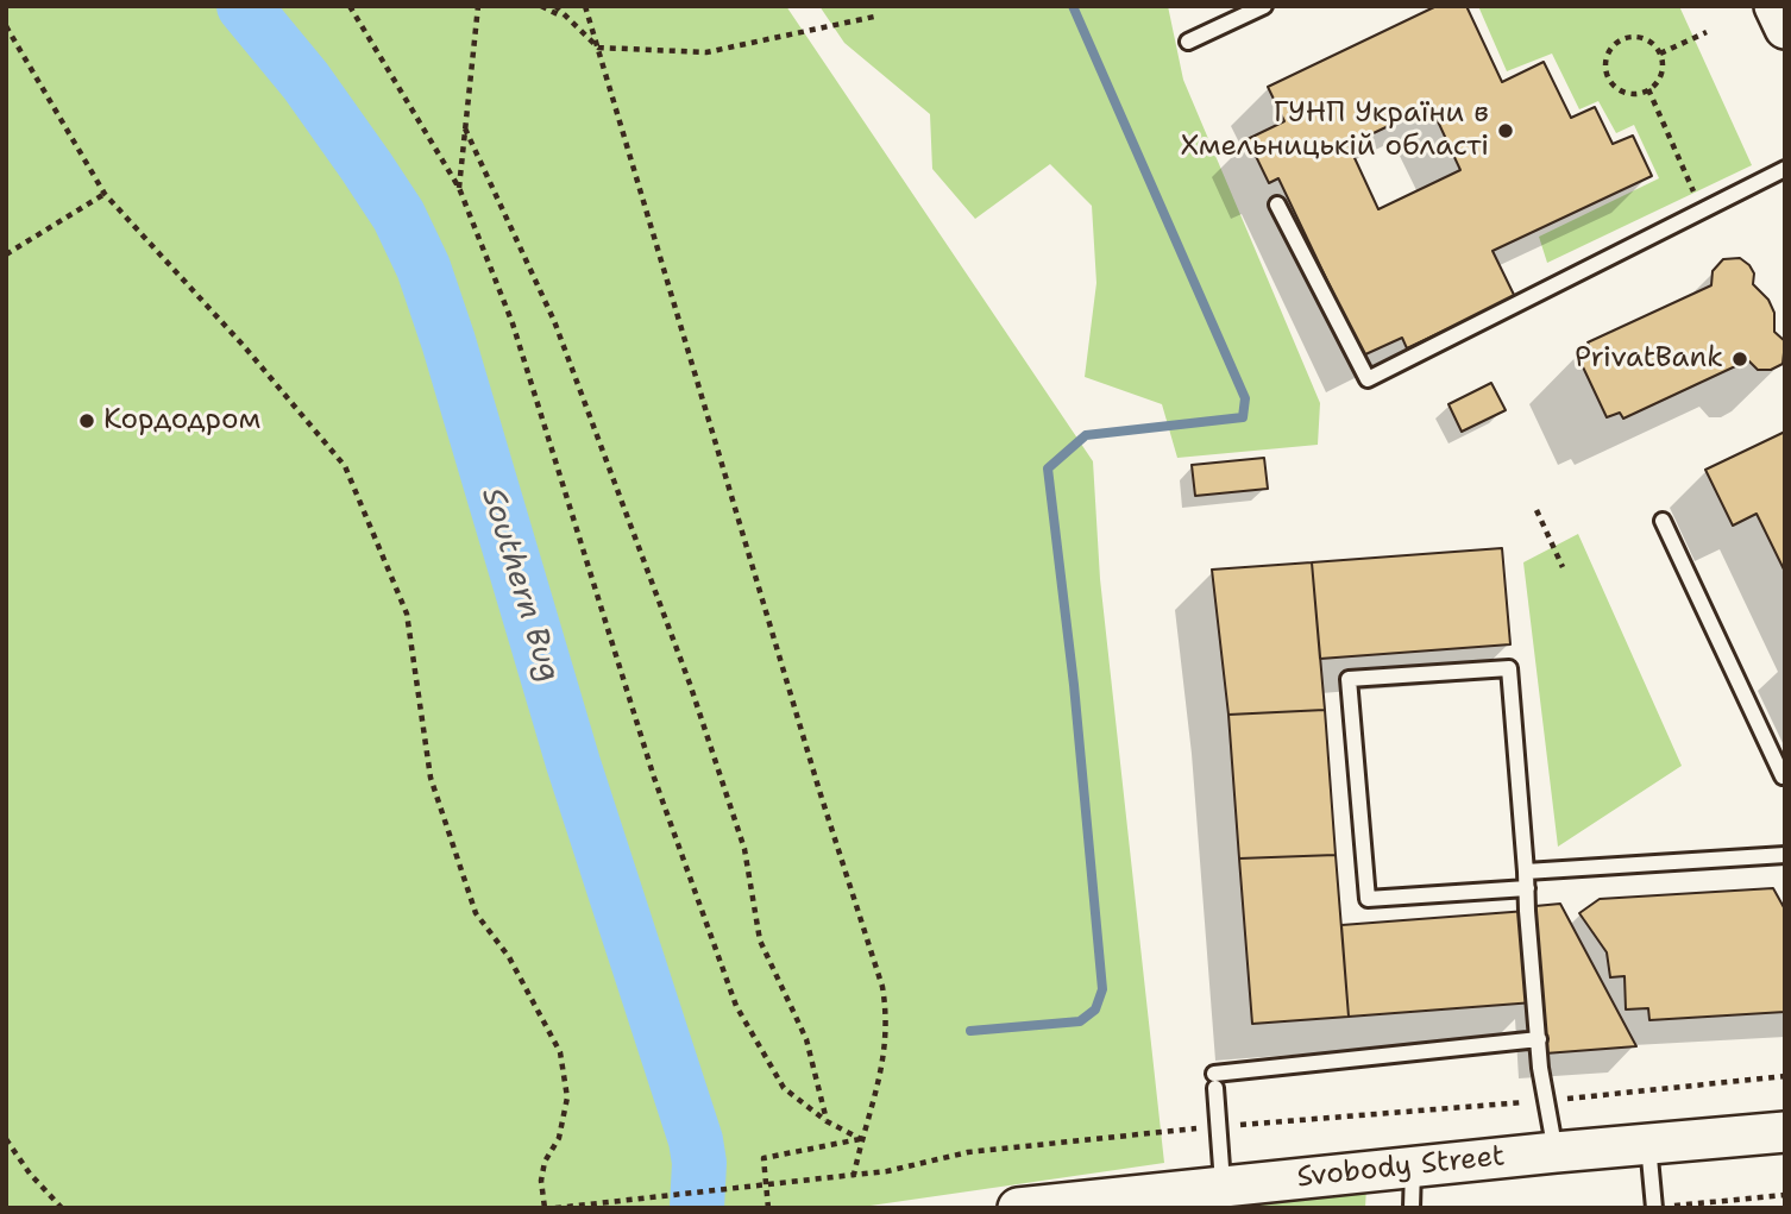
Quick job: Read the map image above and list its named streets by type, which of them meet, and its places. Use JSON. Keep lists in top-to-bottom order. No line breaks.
{"streets":{"main road":["Svobody Street"]},"water":["Southern Bug"],"places":["ГУНП України в Хмельницькій області","PrivatBank","Кордодром"]}
